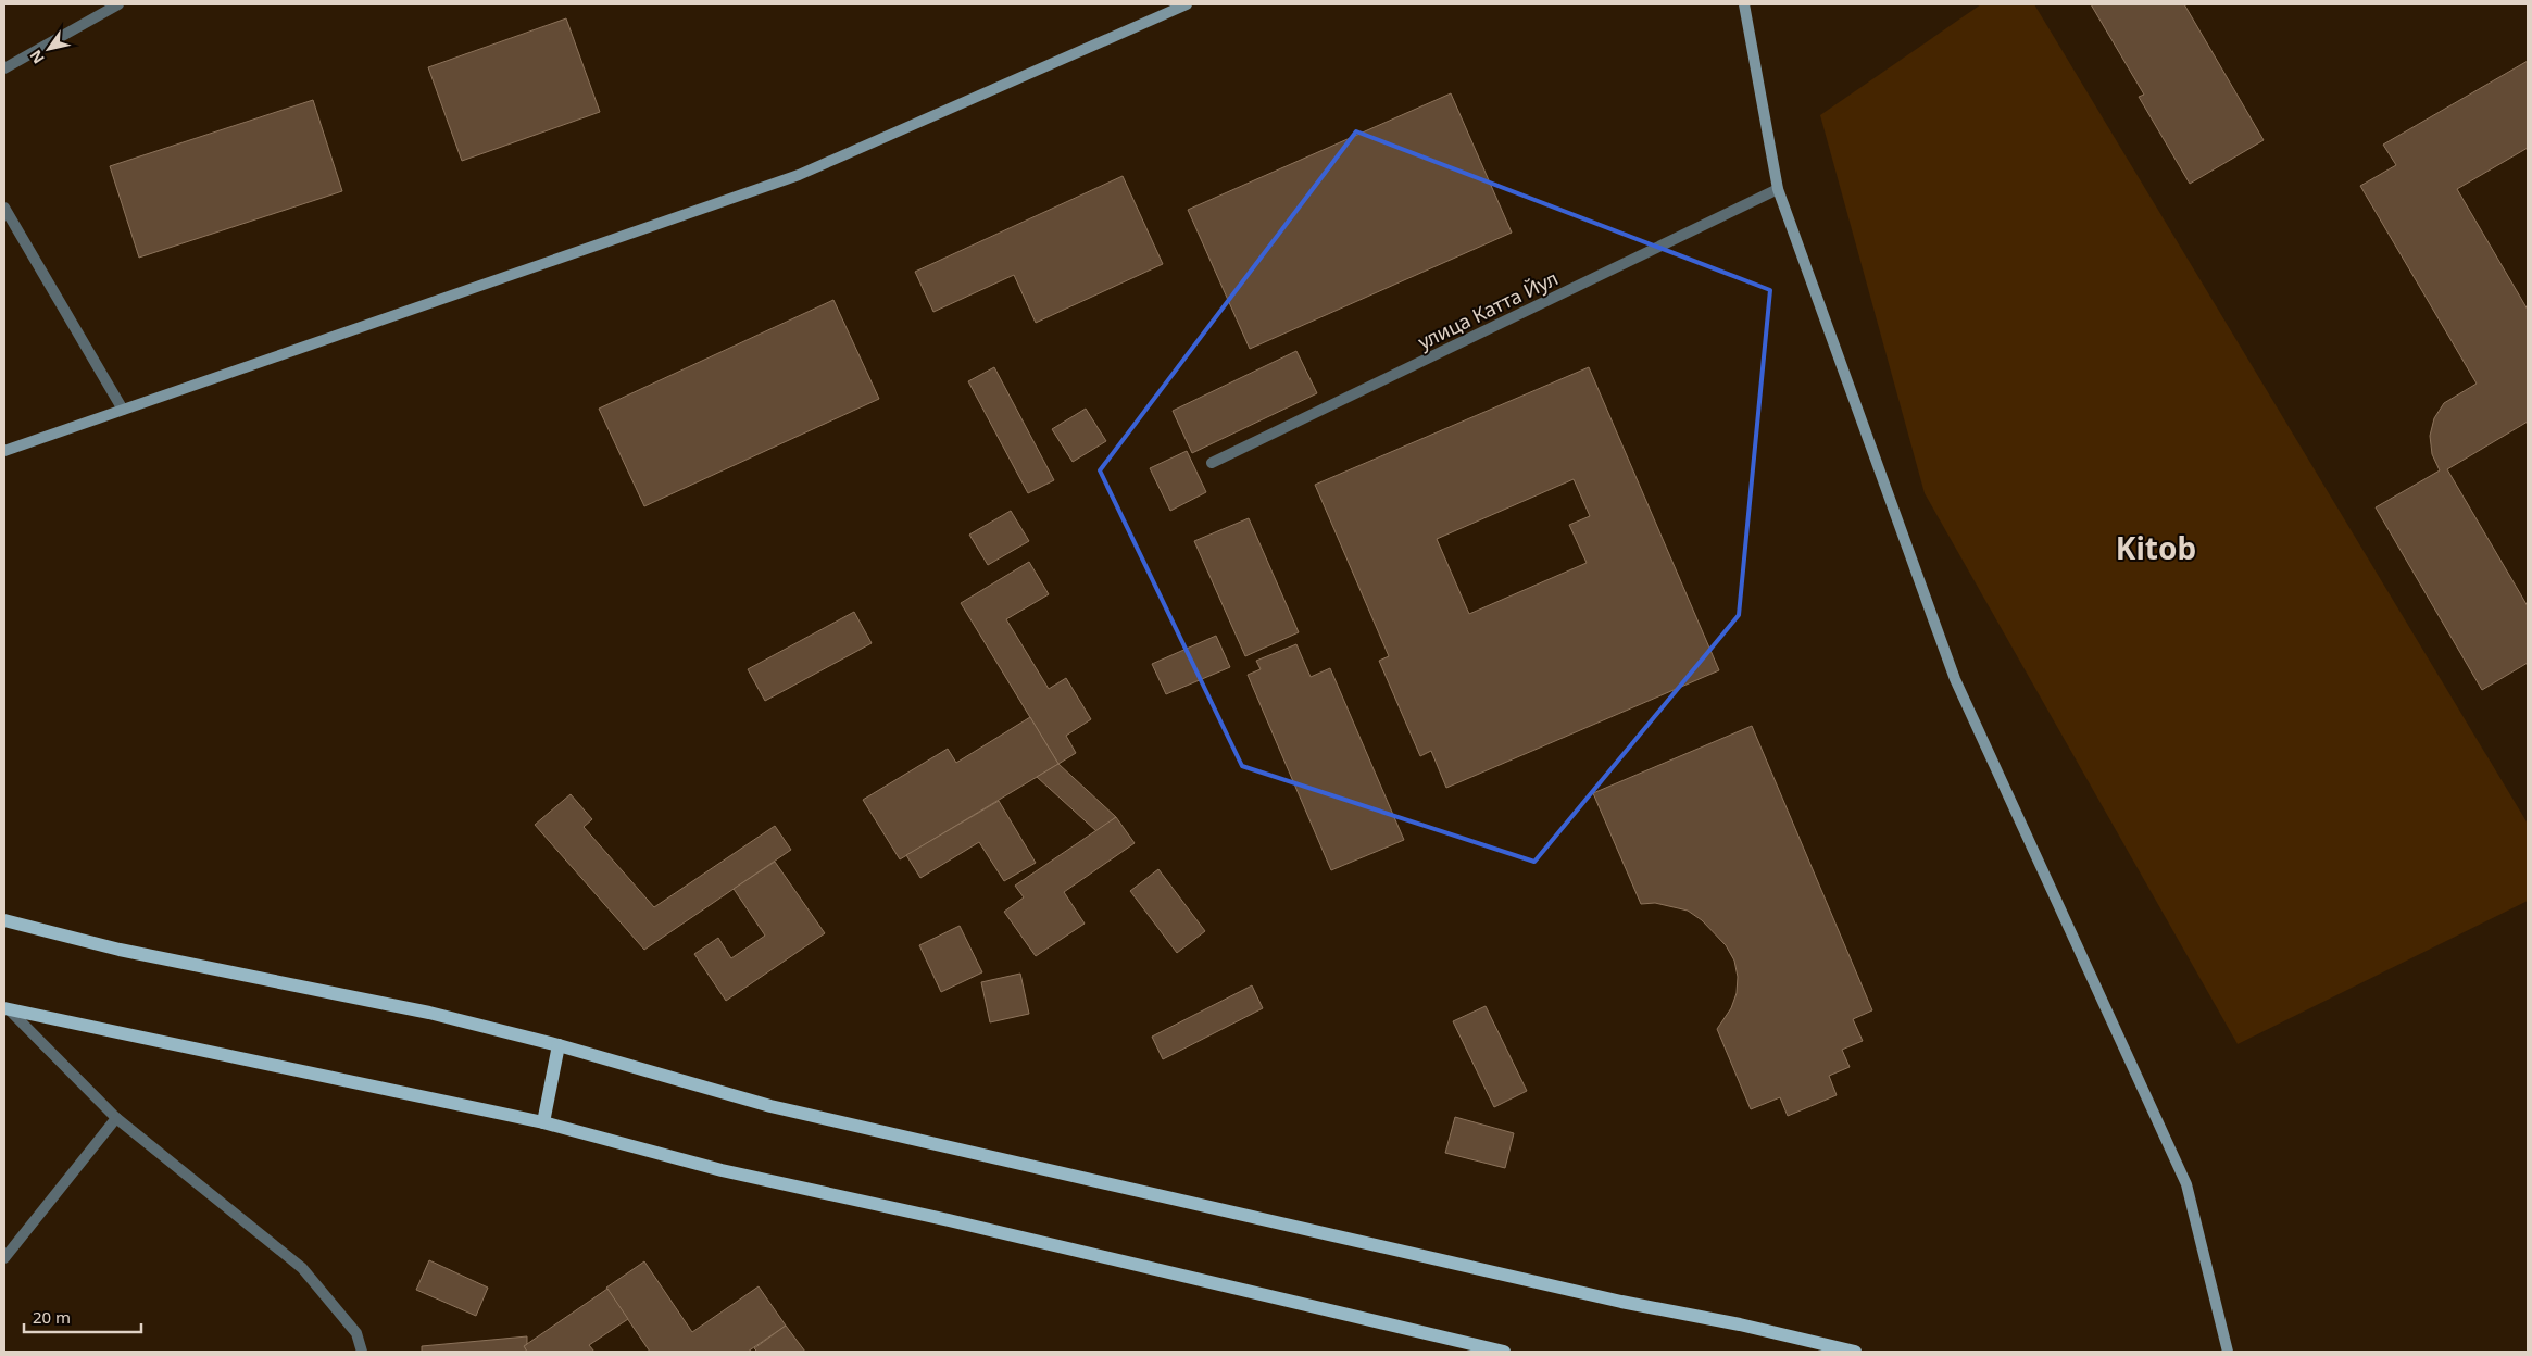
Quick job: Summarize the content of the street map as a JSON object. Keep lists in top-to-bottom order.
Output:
{
  "streets": {
    "street": ["улица Катта Йул"]
  },
  "districts": ["Kitob"],
  "scale_bar": "20 m",
  "north": "bottom left"
}
